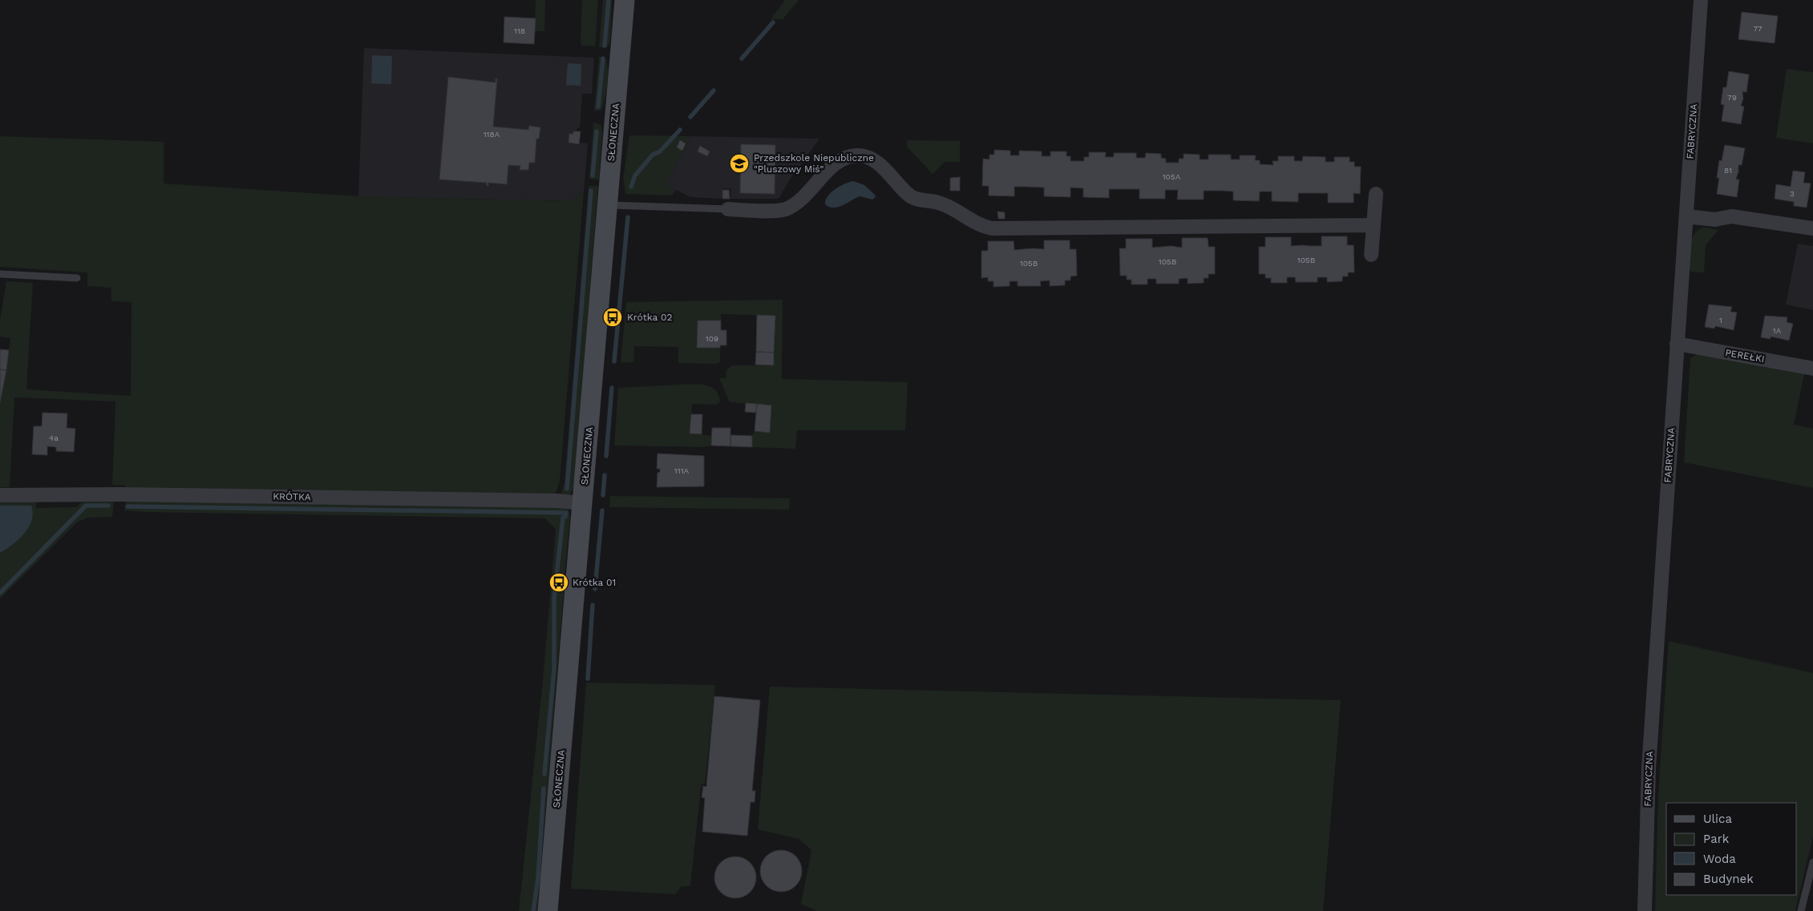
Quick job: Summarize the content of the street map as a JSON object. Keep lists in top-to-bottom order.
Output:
{
  "streets": {
    "main road": ["SŁONECZNA"],
    "street": ["FABRYCZNA", "PEREŁKI", "KRÓTKA"]
  },
  "crossings": [
    ["FABRYCZNA", "PEREŁKI"],
    ["SŁONECZNA", "KRÓTKA"]
  ],
  "places": {
    "school or university": ["Przedszkole Niepubliczne \"Pluszowy Miś\""],
    "bus stop": ["Krótka 02", "Krótka 01"]
  },
  "house_numbers": [
    "77",
    "118",
    "79",
    "118A",
    "81",
    "105A",
    "3",
    "105B",
    "105B",
    "105B",
    "1",
    "1A",
    "109",
    "4a",
    "111A"
  ],
  "legend": [
    "Ulica",
    "Park",
    "Woda",
    "Budynek"
  ]
}
